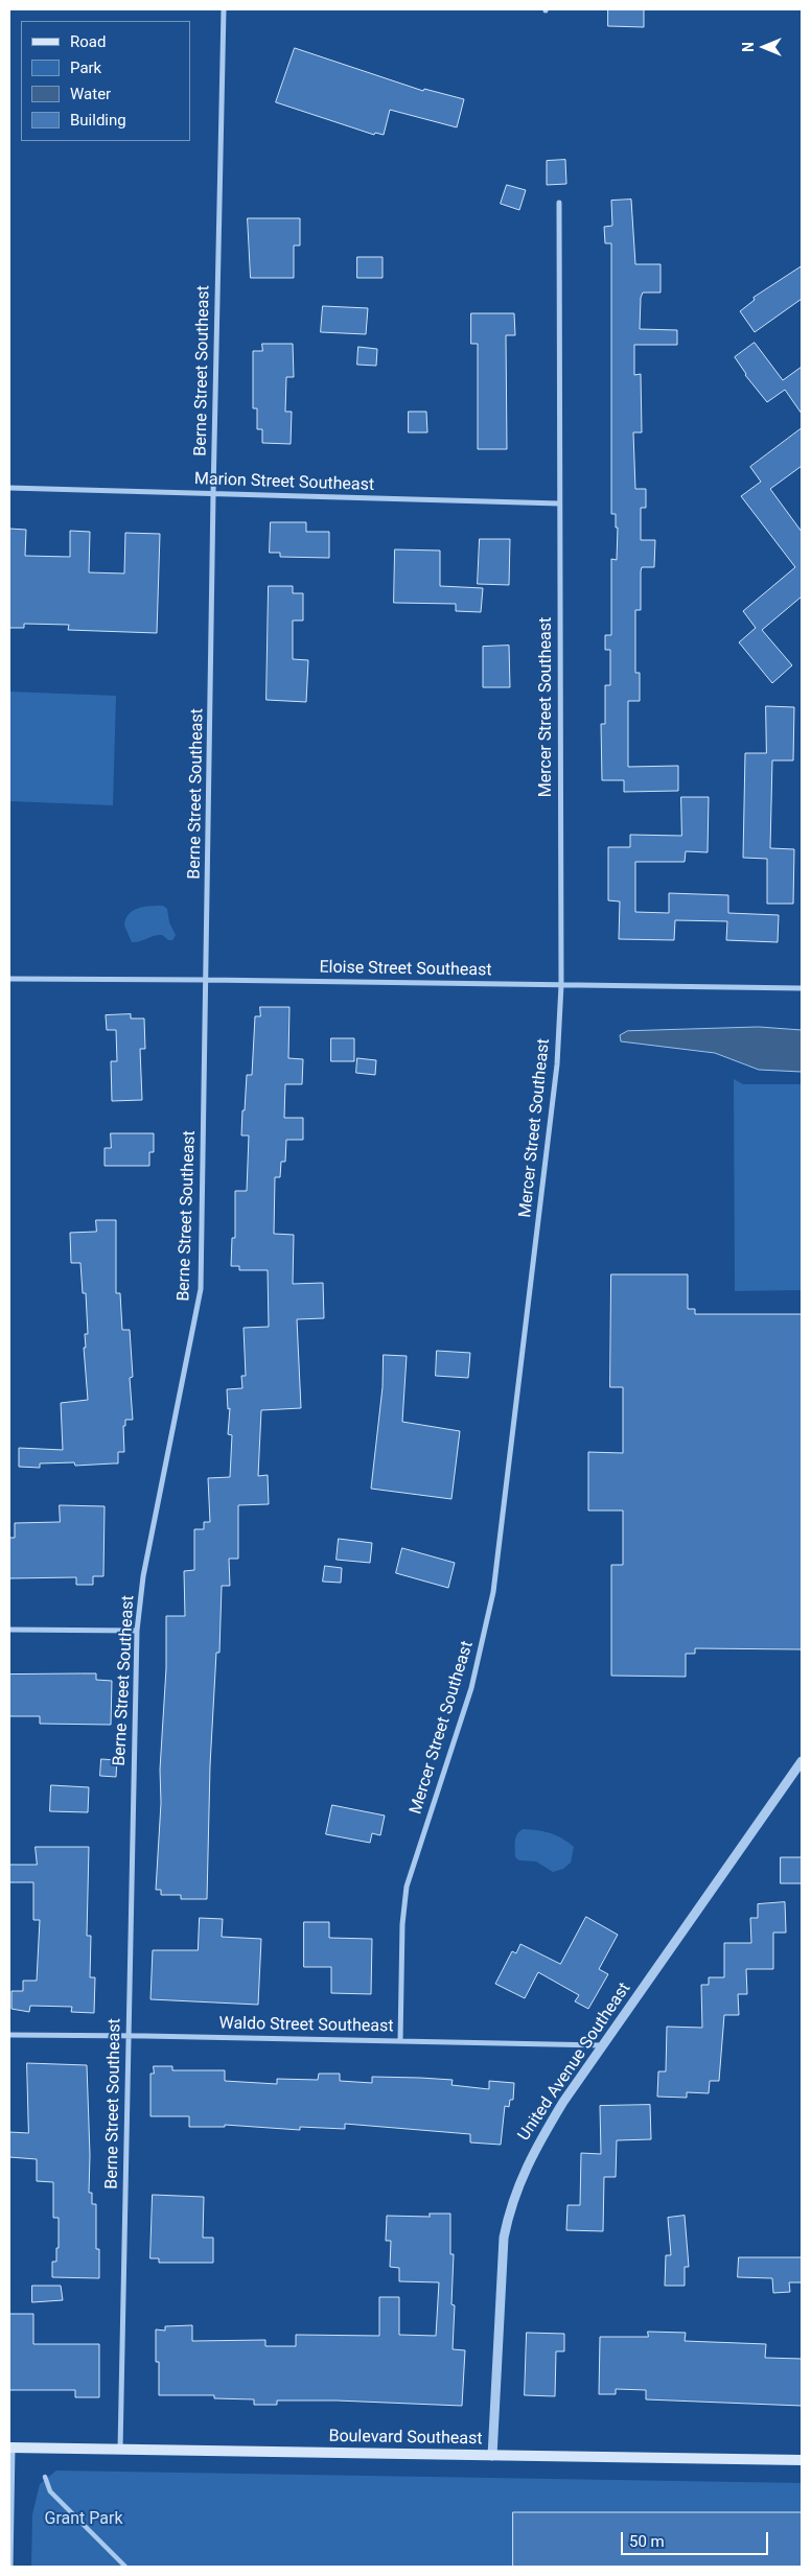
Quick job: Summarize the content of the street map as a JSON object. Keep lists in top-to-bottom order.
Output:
{
  "streets": {
    "main road": ["Boulevard Southeast"],
    "street": [
      "Berne Street Southeast",
      "Marion Street Southeast",
      "Mercer Street Southeast",
      "Eloise Street Southeast",
      "Waldo Street Southeast",
      "United Avenue Southeast"
    ]
  },
  "crossings": [
    ["Berne Street Southeast", "Marion Street Southeast"],
    ["Berne Street Southeast", "Eloise Street Southeast"],
    ["Berne Street Southeast", "Waldo Street Southeast"],
    ["Berne Street Southeast", "Boulevard Southeast"],
    ["Marion Street Southeast", "Mercer Street Southeast"],
    ["Mercer Street Southeast", "Eloise Street Southeast"],
    ["Mercer Street Southeast", "Waldo Street Southeast"],
    ["Waldo Street Southeast", "United Avenue Southeast"],
    ["United Avenue Southeast", "Boulevard Southeast"]
  ],
  "parks": ["Grant Park"],
  "legend": [
    "Road",
    "Park",
    "Water",
    "Building"
  ],
  "scale_bar": "50 m",
  "north": "left"
}
